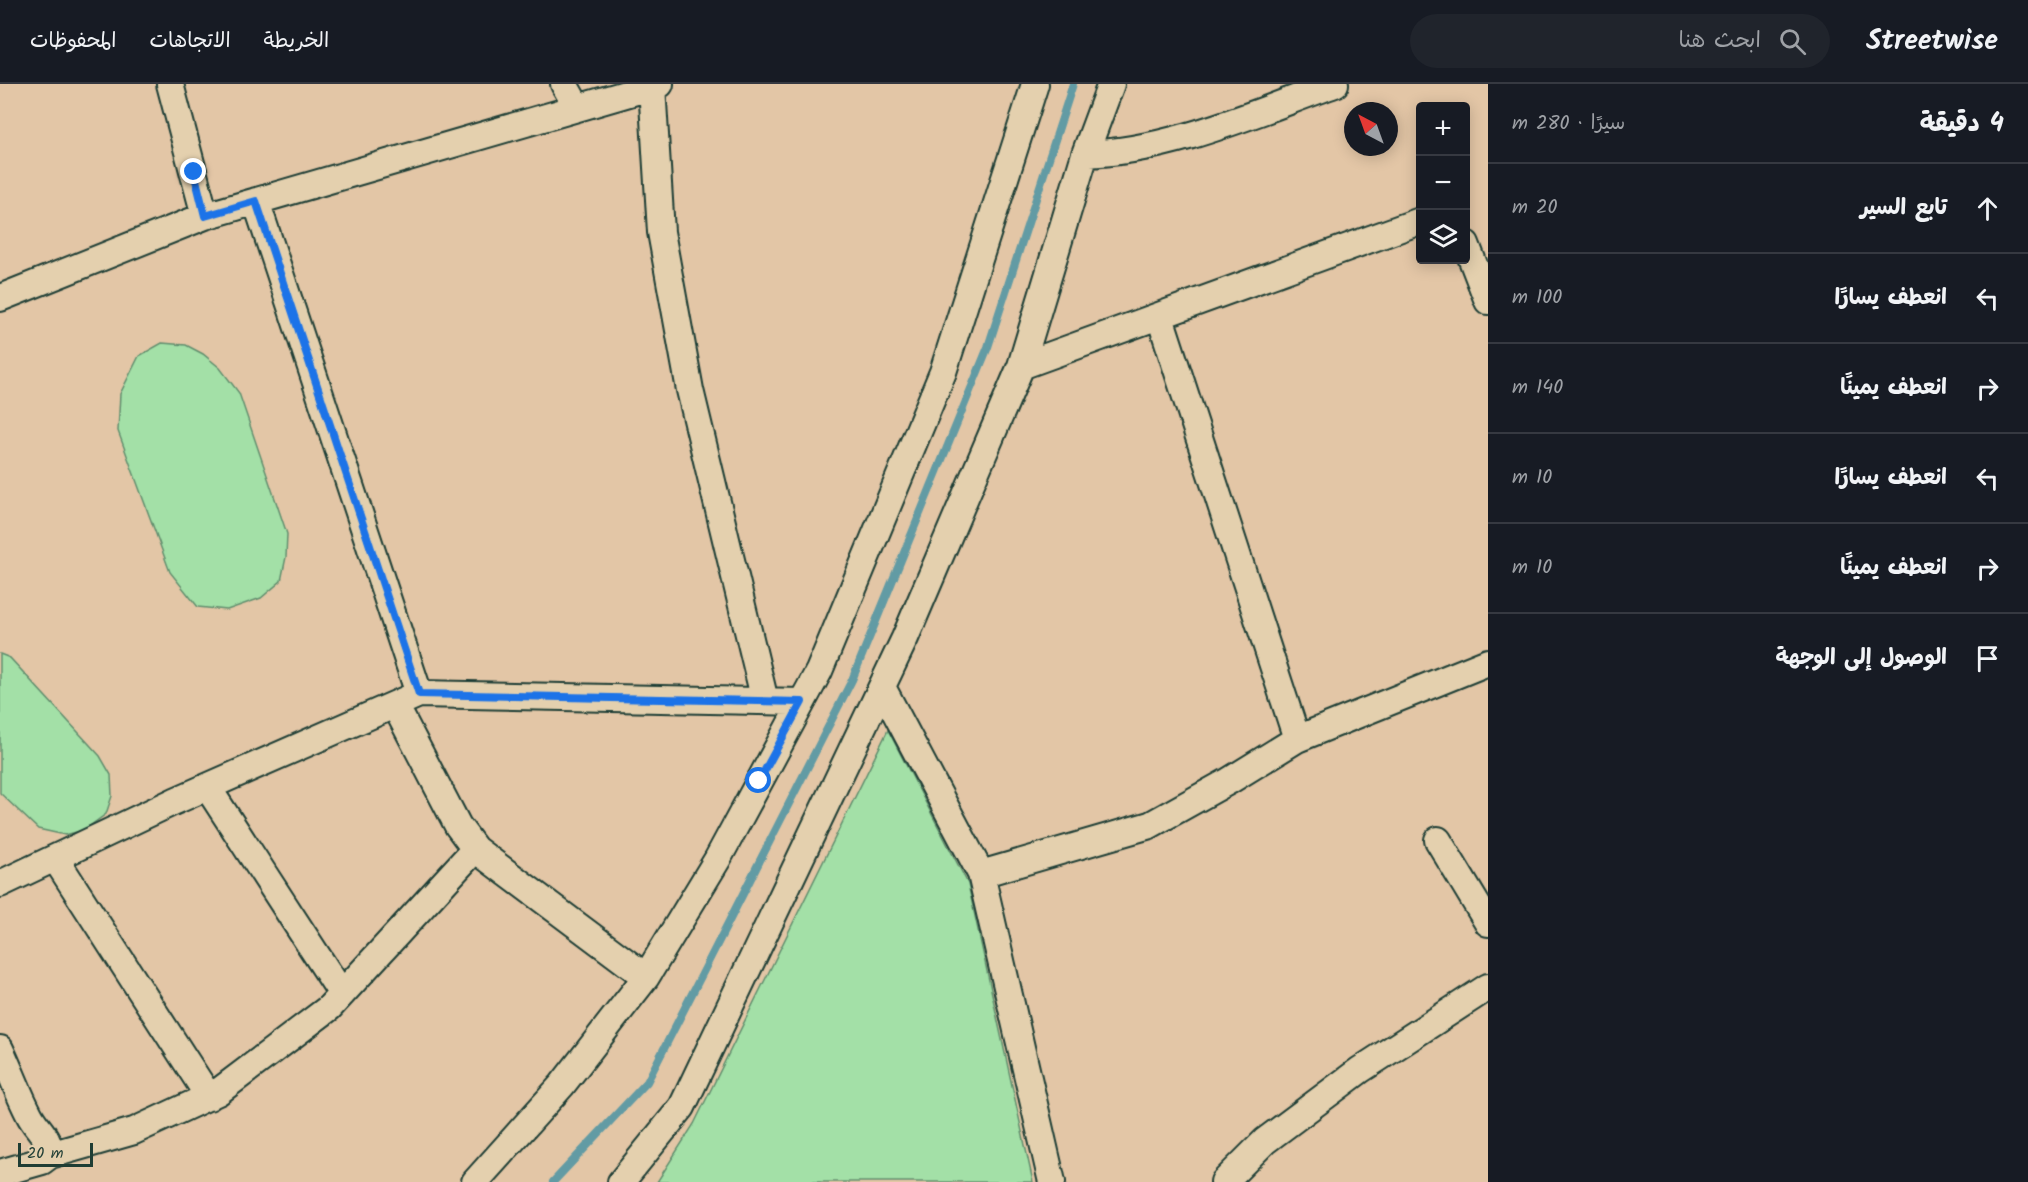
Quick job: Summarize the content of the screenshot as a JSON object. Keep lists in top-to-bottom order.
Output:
{
  "scale_bar": "20 m",
  "north": "top left",
  "page": {
    "header": "Streetwise",
    "search": "ابحث هنا",
    "nav": ["الخريطة", "الاتجاهات", "المحفوظات"],
    "heading": ["4 دقيقة", "سيرًا · 280 m"],
    "map_buttons": ["+", "−"],
    "list": [
      ["تابع السير", "20 m"],
      ["انعطف يسارًا", "100 m"],
      ["انعطف يمينًا", "140 m"],
      ["انعطف يسارًا", "10 m"],
      ["انعطف يمينًا", "10 m"],
      "الوصول إلى الوجهة"
    ],
    "scale": "20 m"
  }
}
